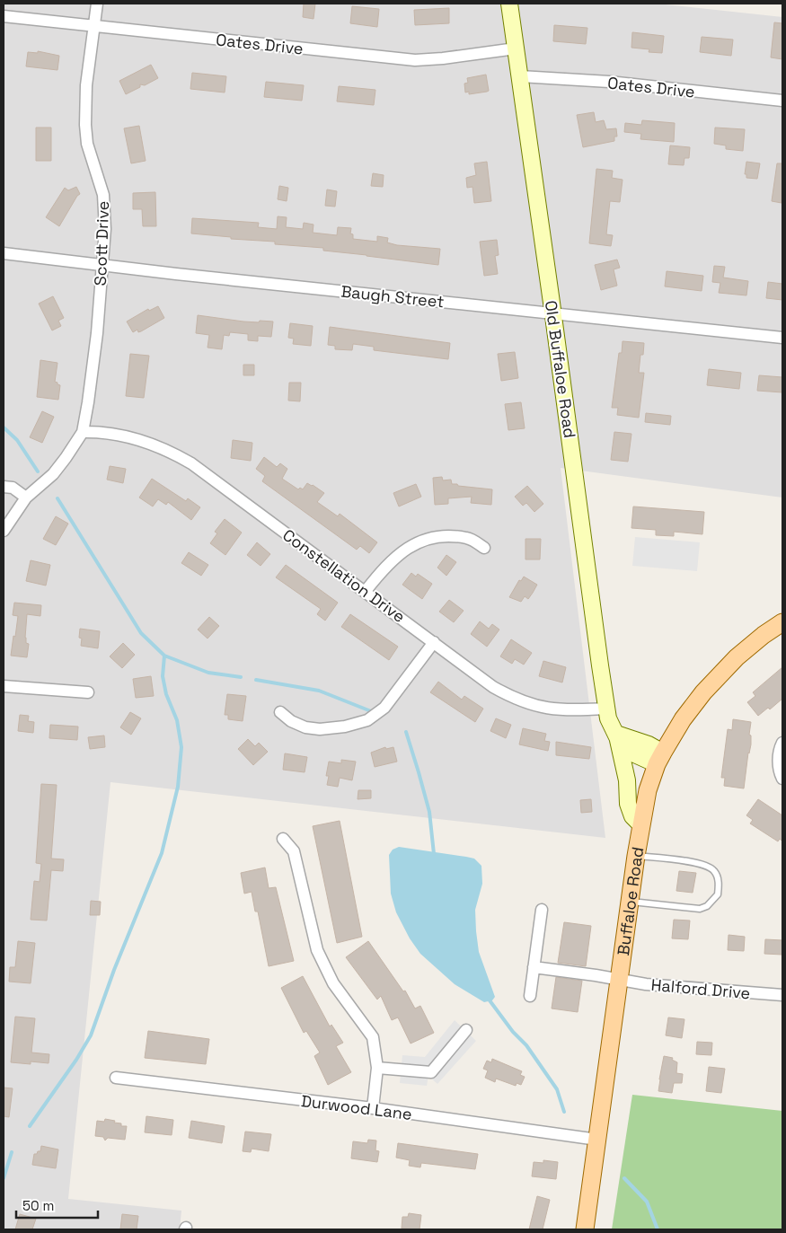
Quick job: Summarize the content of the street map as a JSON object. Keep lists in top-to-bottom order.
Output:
{
  "streets": {
    "main road": ["Buffaloe Road"],
    "street": [
      "Oates Drive",
      "Scott Drive",
      "Baugh Street",
      "Old Buffaloe Road",
      "Constellation Drive",
      "Halford Drive",
      "Durwood Lane"
    ]
  },
  "crossings": [
    ["Oates Drive", "Scott Drive"],
    ["Oates Drive", "Old Buffaloe Road"],
    ["Scott Drive", "Baugh Street"],
    ["Scott Drive", "Constellation Drive"],
    ["Baugh Street", "Old Buffaloe Road"],
    ["Old Buffaloe Road", "Constellation Drive"],
    ["Old Buffaloe Road", "Buffaloe Road"],
    ["Buffaloe Road", "Halford Drive"],
    ["Buffaloe Road", "Durwood Lane"]
  ],
  "scale_bar": "50 m"
}
